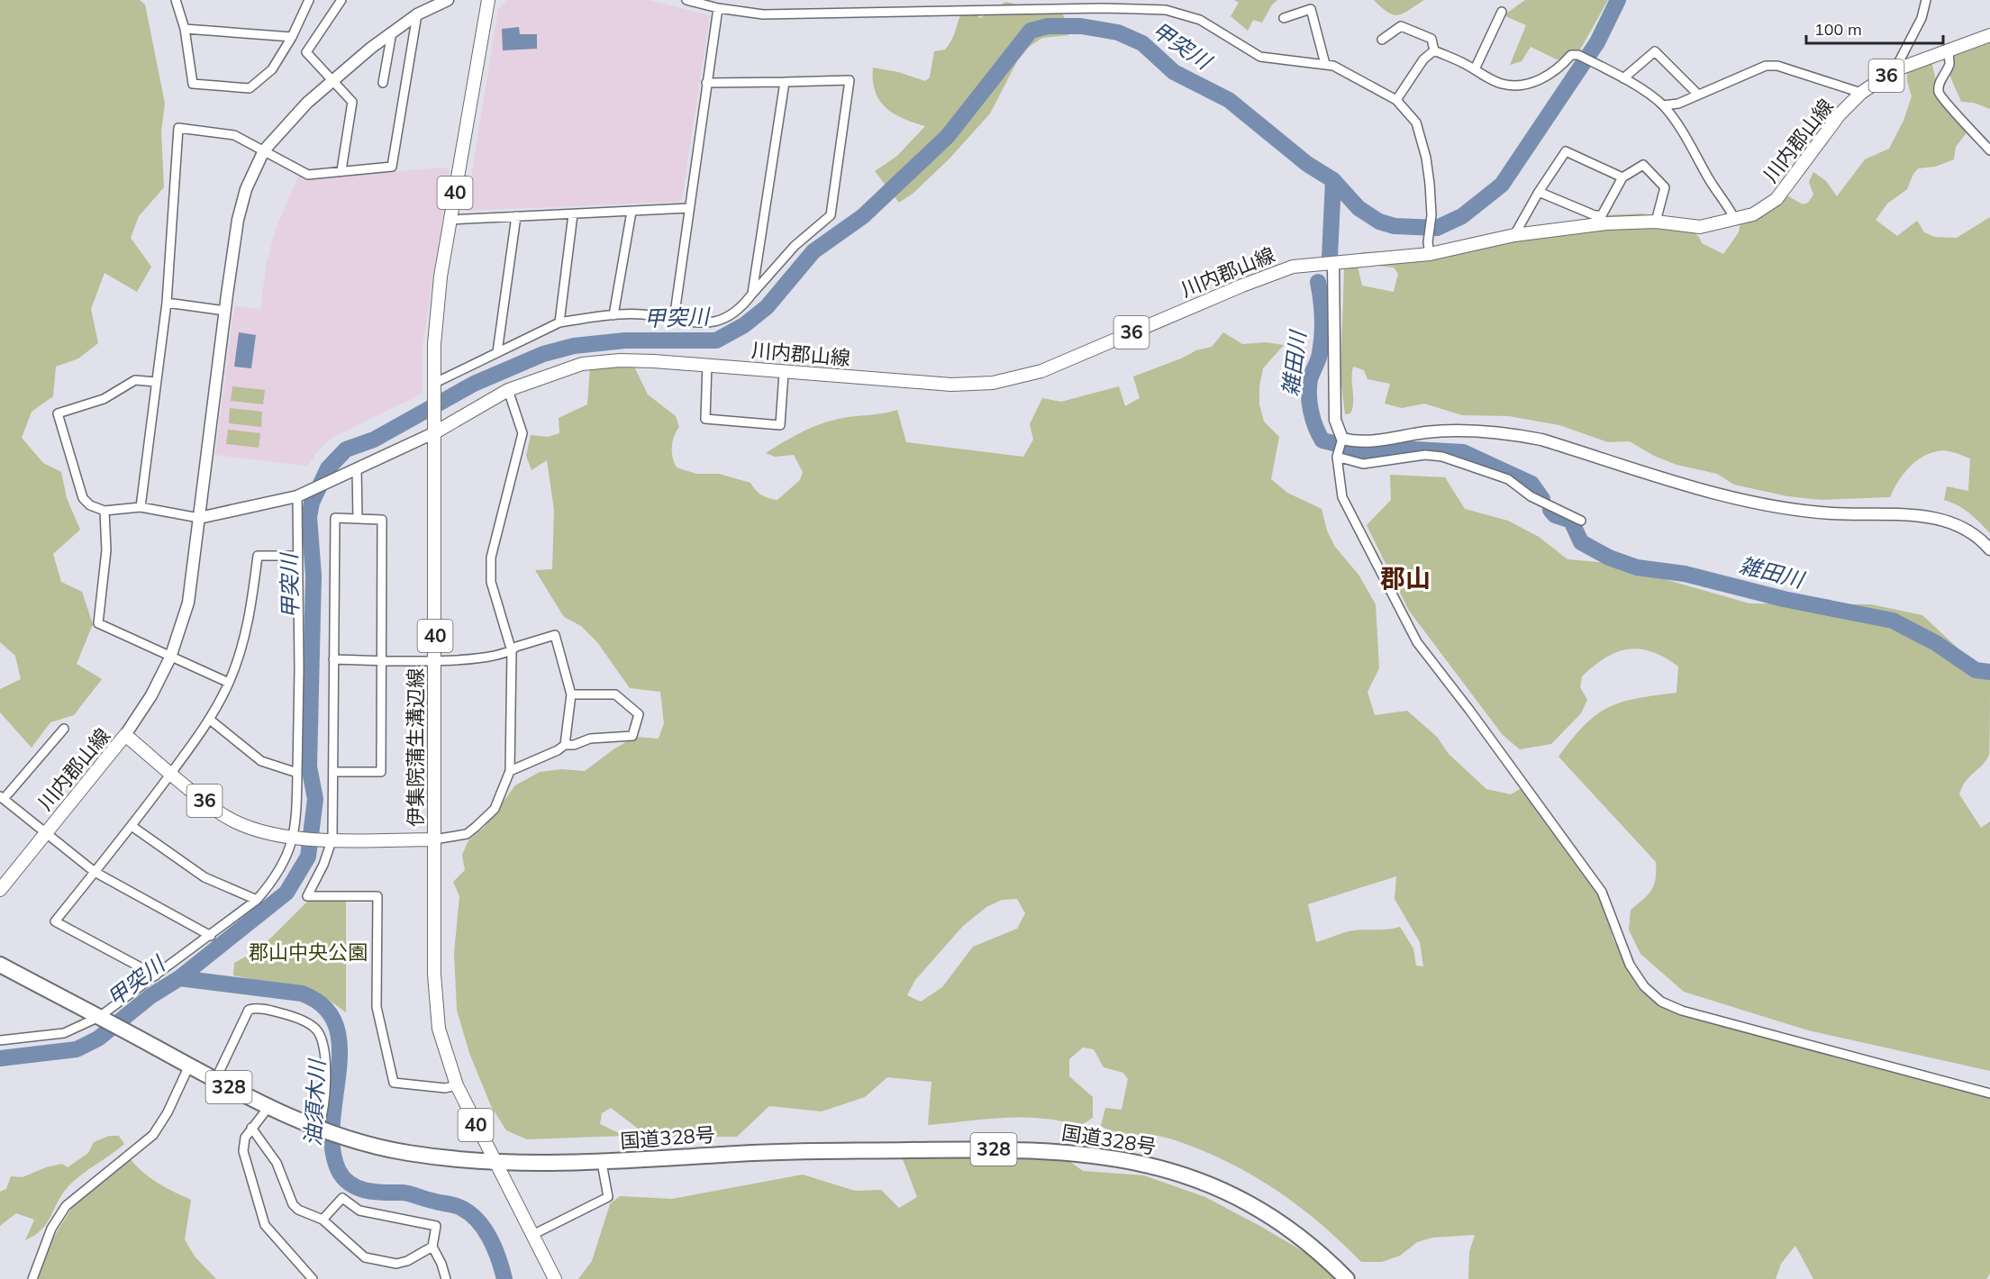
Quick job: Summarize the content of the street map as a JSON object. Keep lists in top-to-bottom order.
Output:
{
  "streets": {
    "highway": ["328", "国道328号"],
    "main road": [
      "36",
      "川内郡山線",
      "40",
      "伊集院蒲生溝辺線"
    ]
  },
  "crossings": [
    ["川内郡山線", "伊集院蒲生溝辺線"],
    ["伊集院蒲生溝辺線", "国道328号"]
  ],
  "districts": ["郡山"],
  "water": ["甲突川", "雑田川", "油須木川"],
  "parks": ["郡山中央公園"],
  "scale_bar": "100 m"
}
